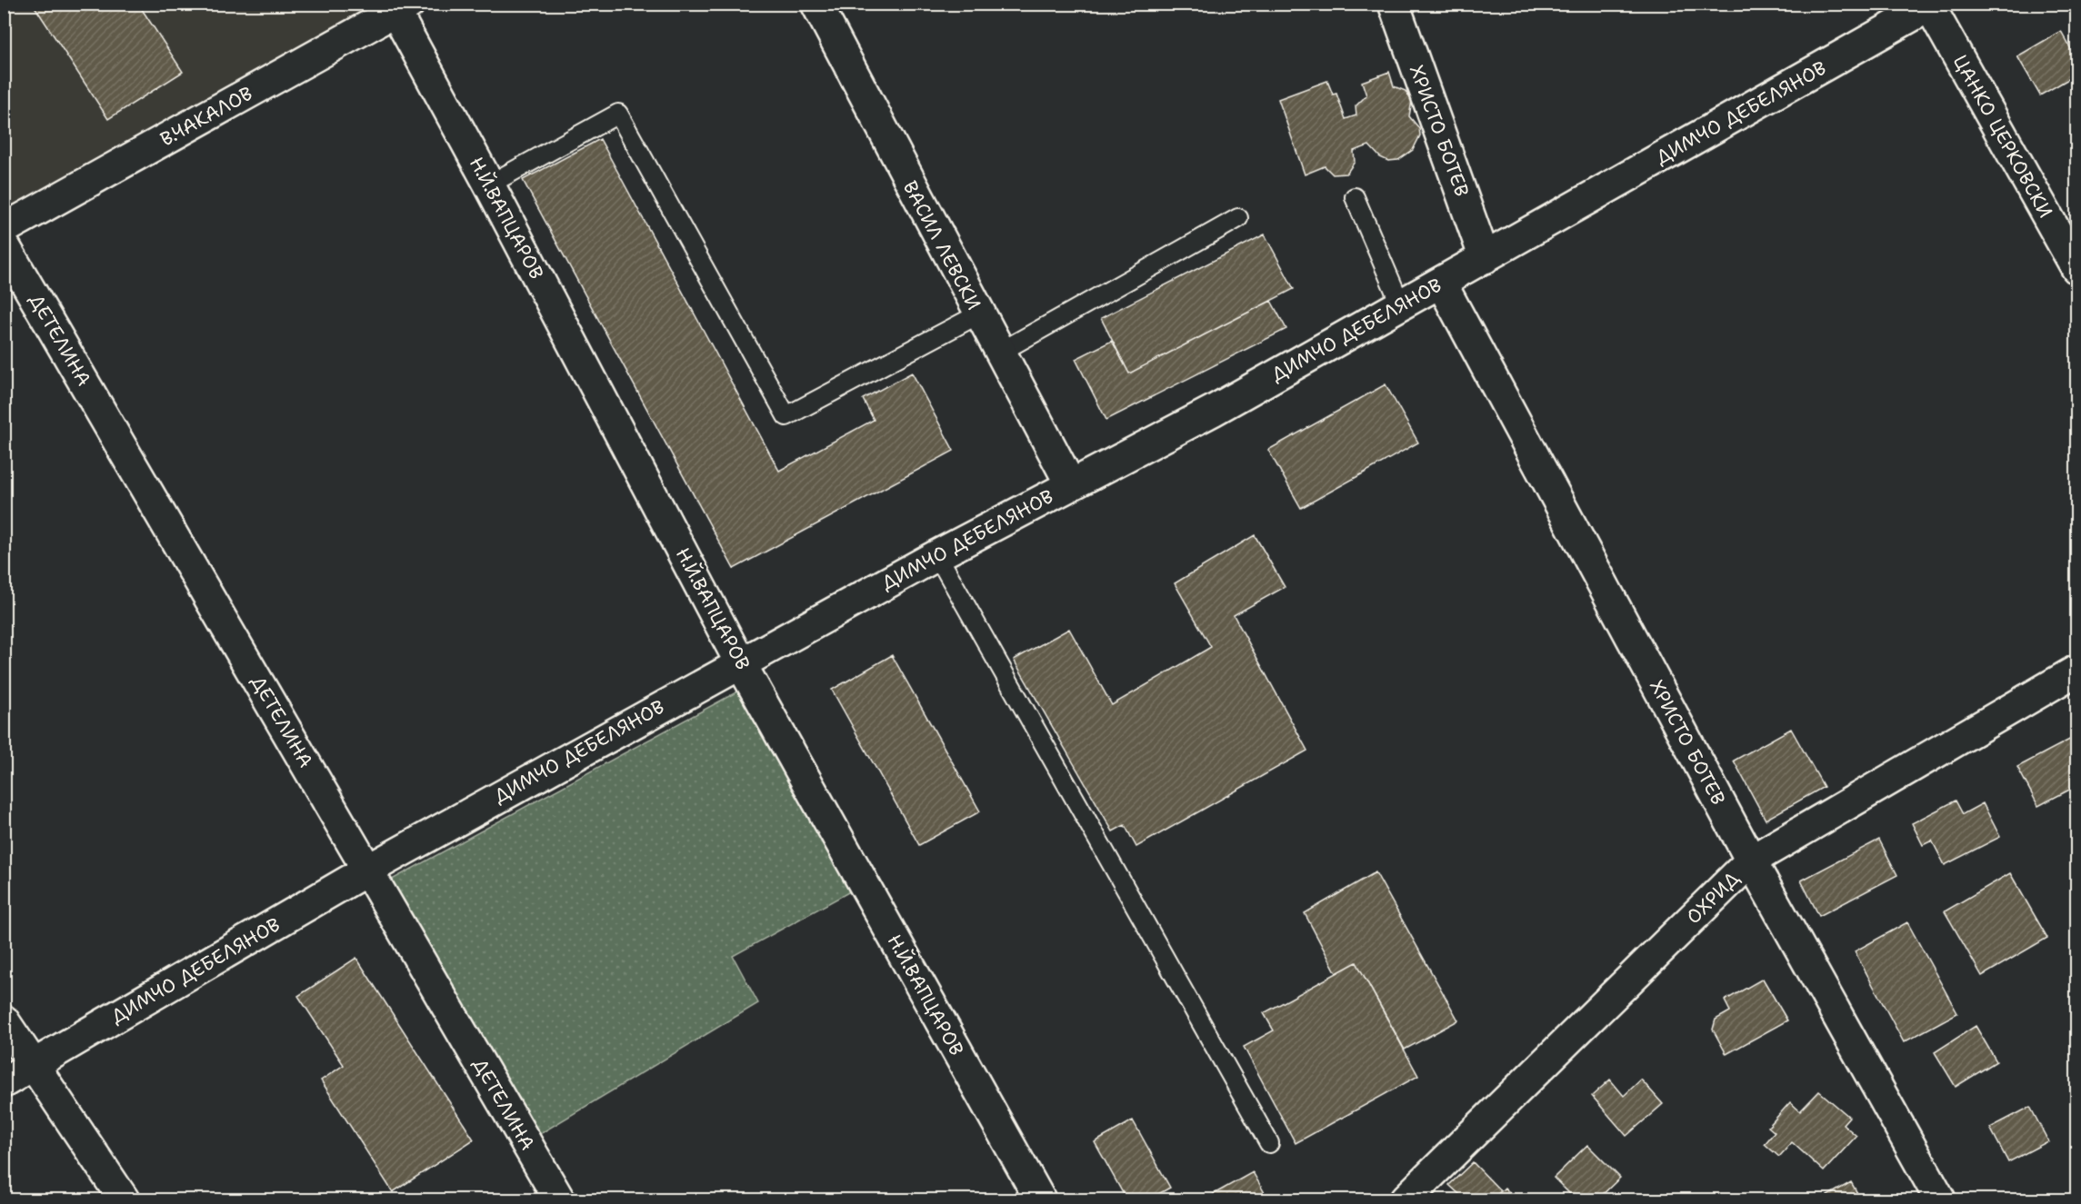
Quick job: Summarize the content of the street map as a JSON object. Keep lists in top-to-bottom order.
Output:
{
  "streets": {
    "street": [
      "ДИМЧО ДЕБЕЛЯНОВ",
      "В.ЧАКАЛОВ",
      "ХРИСТО БОТЕВ",
      "ЦАНКО ЦЕРКОВСКИ",
      "Н.Й.ВАПЦАРОВ",
      "ВАСИЛ ЛЕВСКИ",
      "ДЕТЕЛИНА",
      "ОХРИД"
    ]
  },
  "crossings": [
    ["ДИМЧО ДЕБЕЛЯНОВ", "ХРИСТО БОТЕВ"],
    ["ДИМЧО ДЕБЕЛЯНОВ", "ЦАНКО ЦЕРКОВСКИ"],
    ["ДИМЧО ДЕБЕЛЯНОВ", "Н.Й.ВАПЦАРОВ"],
    ["ДИМЧО ДЕБЕЛЯНОВ", "ВАСИЛ ЛЕВСКИ"],
    ["ДИМЧО ДЕБЕЛЯНОВ", "ДЕТЕЛИНА"],
    ["В.ЧАКАЛОВ", "Н.Й.ВАПЦАРОВ"],
    ["ХРИСТО БОТЕВ", "ОХРИД"]
  ]
}
